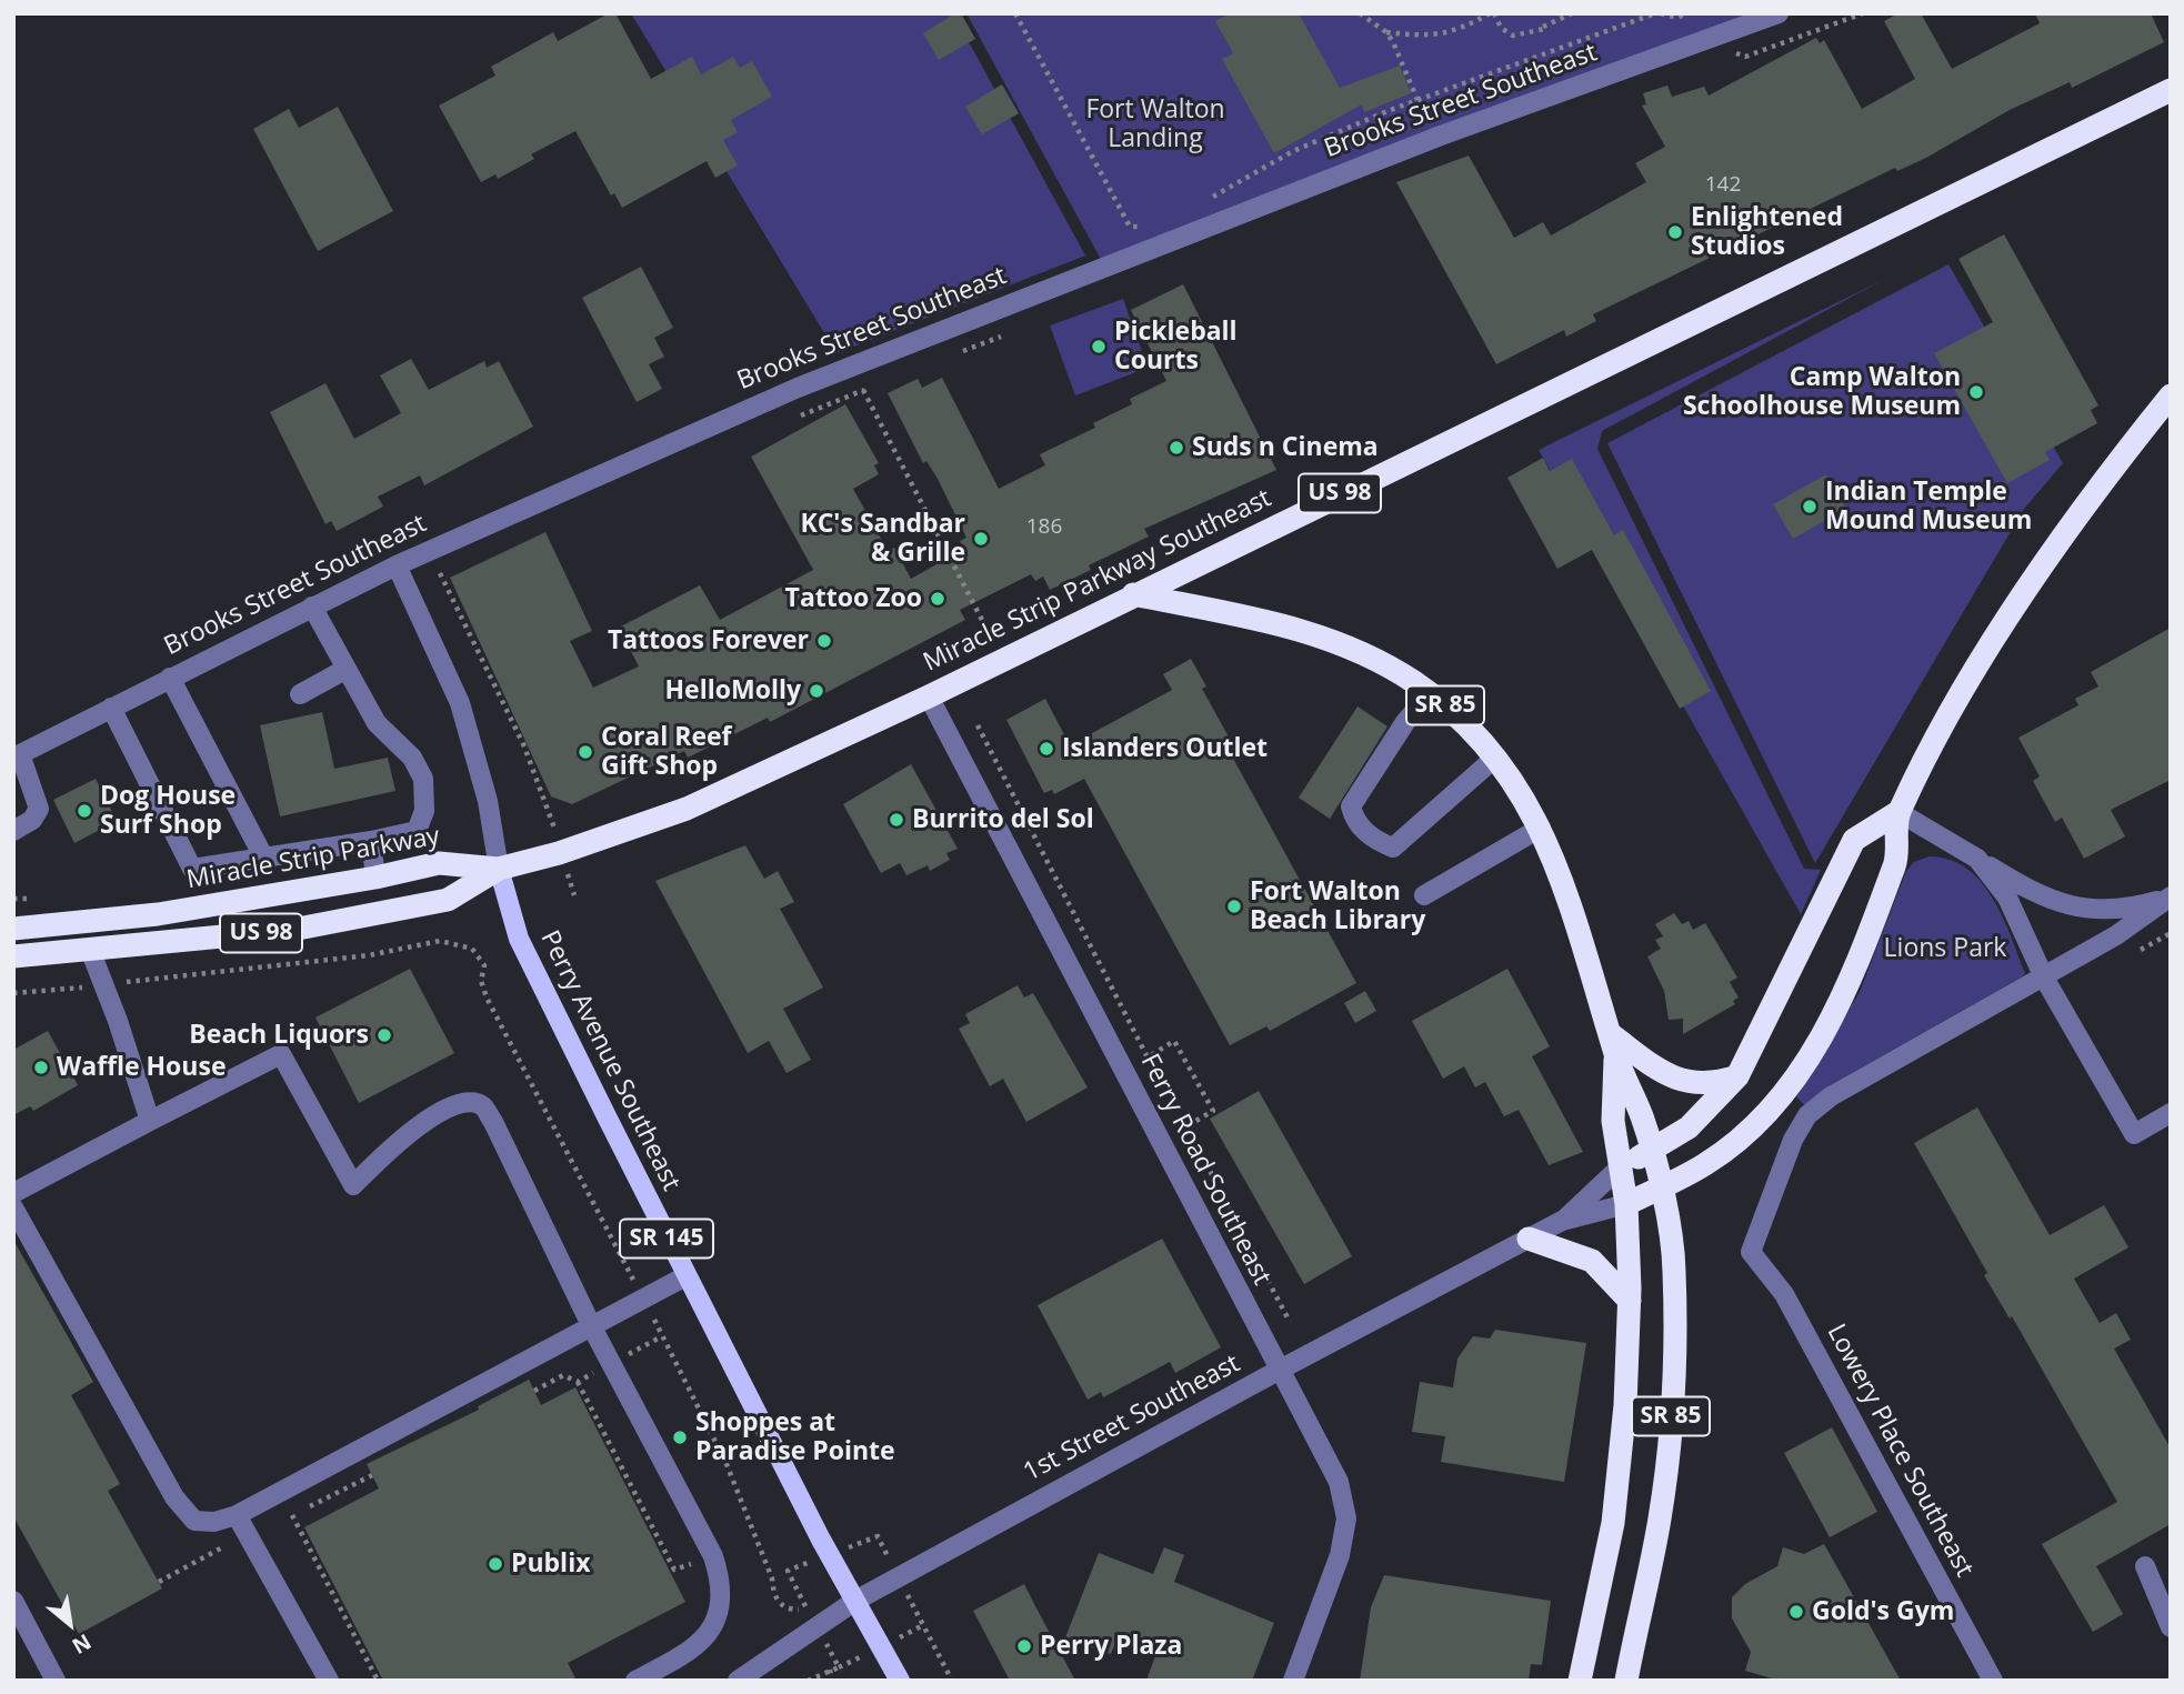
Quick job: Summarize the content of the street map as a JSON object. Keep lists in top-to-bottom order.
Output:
{
  "streets": {
    "highway": [
      "US 98",
      "Miracle Strip Parkway Southeast",
      "SR 85",
      "Miracle Strip Parkway"
    ],
    "main road": ["Perry Avenue Southeast", "SR 145"],
    "street": [
      "Brooks Street Southeast",
      "Ferry Road Southeast",
      "1st Street Southeast",
      "Lowery Place Southeast"
    ]
  },
  "crossings": [
    ["Brooks Street Southeast", "Perry Avenue Southeast"],
    ["US 98", "Miracle Strip Parkway Southeast"],
    ["US 98", "Miracle Strip Parkway"],
    ["US 98", "Perry Avenue Southeast"],
    ["Miracle Strip Parkway Southeast", "SR 85"],
    ["Miracle Strip Parkway Southeast", "Miracle Strip Parkway"],
    ["Miracle Strip Parkway Southeast", "Perry Avenue Southeast"],
    ["Miracle Strip Parkway Southeast", "Ferry Road Southeast"],
    ["Miracle Strip Parkway", "Perry Avenue Southeast"],
    ["Perry Avenue Southeast", "1st Street Southeast"],
    ["Ferry Road Southeast", "1st Street Southeast"]
  ],
  "parks": ["Fort Walton Landing", "Lions Park"],
  "places": [
    "Enlightened Studios",
    "Pickleball Courts",
    "Camp Walton Schoolhouse Museum",
    "Suds n Cinema",
    "Indian Temple Mound Museum",
    "KC's Sandbar & Grille",
    "Tattoo Zoo",
    "Tattoos Forever",
    "HelloMolly",
    "Islanders Outlet",
    "Coral Reef Gift Shop",
    "Dog House Surf Shop",
    "Burrito del Sol",
    "Fort Walton Beach Library",
    "Beach Liquors",
    "Waffle House",
    "Shoppes at Paradise Pointe",
    "Publix",
    "Gold's Gym",
    "Perry Plaza"
  ],
  "house_numbers": ["142", "186"],
  "north": "bottom right"
}
